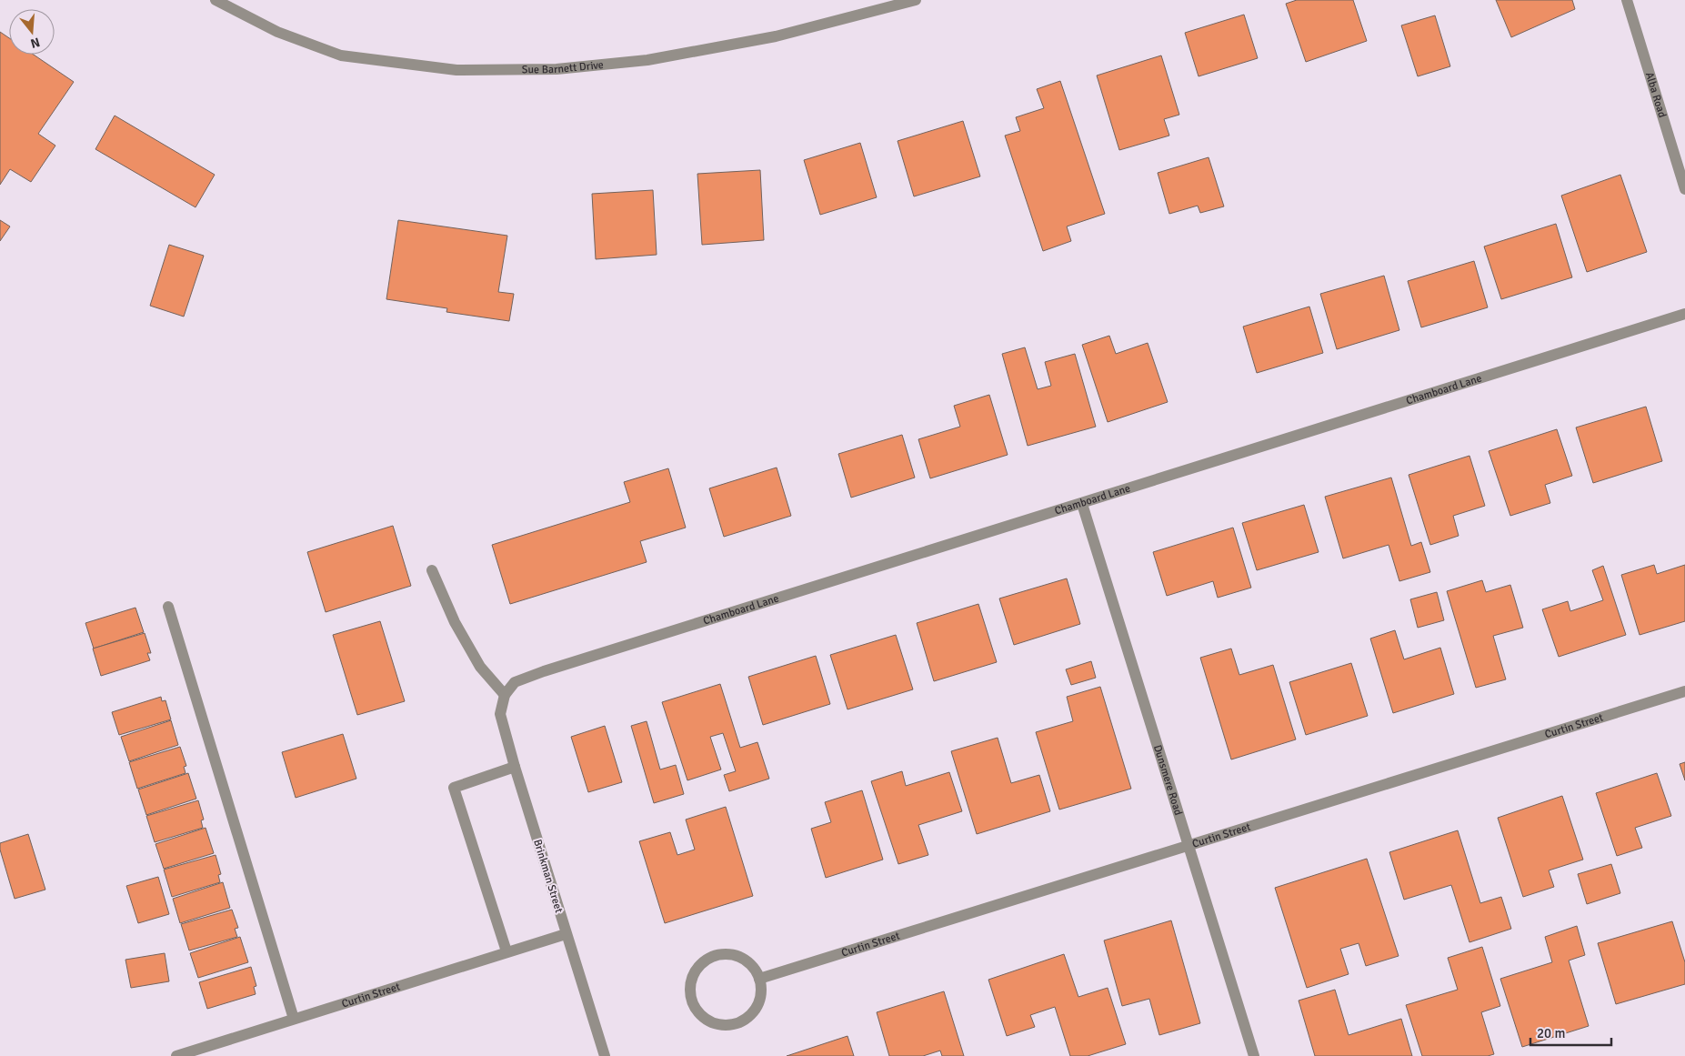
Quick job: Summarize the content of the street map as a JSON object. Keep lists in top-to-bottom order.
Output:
{
  "streets": {
    "street": [
      "Sue Barnett Drive",
      "Alba Road",
      "Chamboard Lane",
      "Curtin Street",
      "Dunsmere Road",
      "Brinkman Street"
    ]
  },
  "crossings": [
    ["Chamboard Lane", "Dunsmere Road"],
    ["Chamboard Lane", "Brinkman Street"],
    ["Curtin Street", "Dunsmere Road"],
    ["Curtin Street", "Brinkman Street"]
  ],
  "scale_bar": "20 m",
  "north": "bottom"
}
